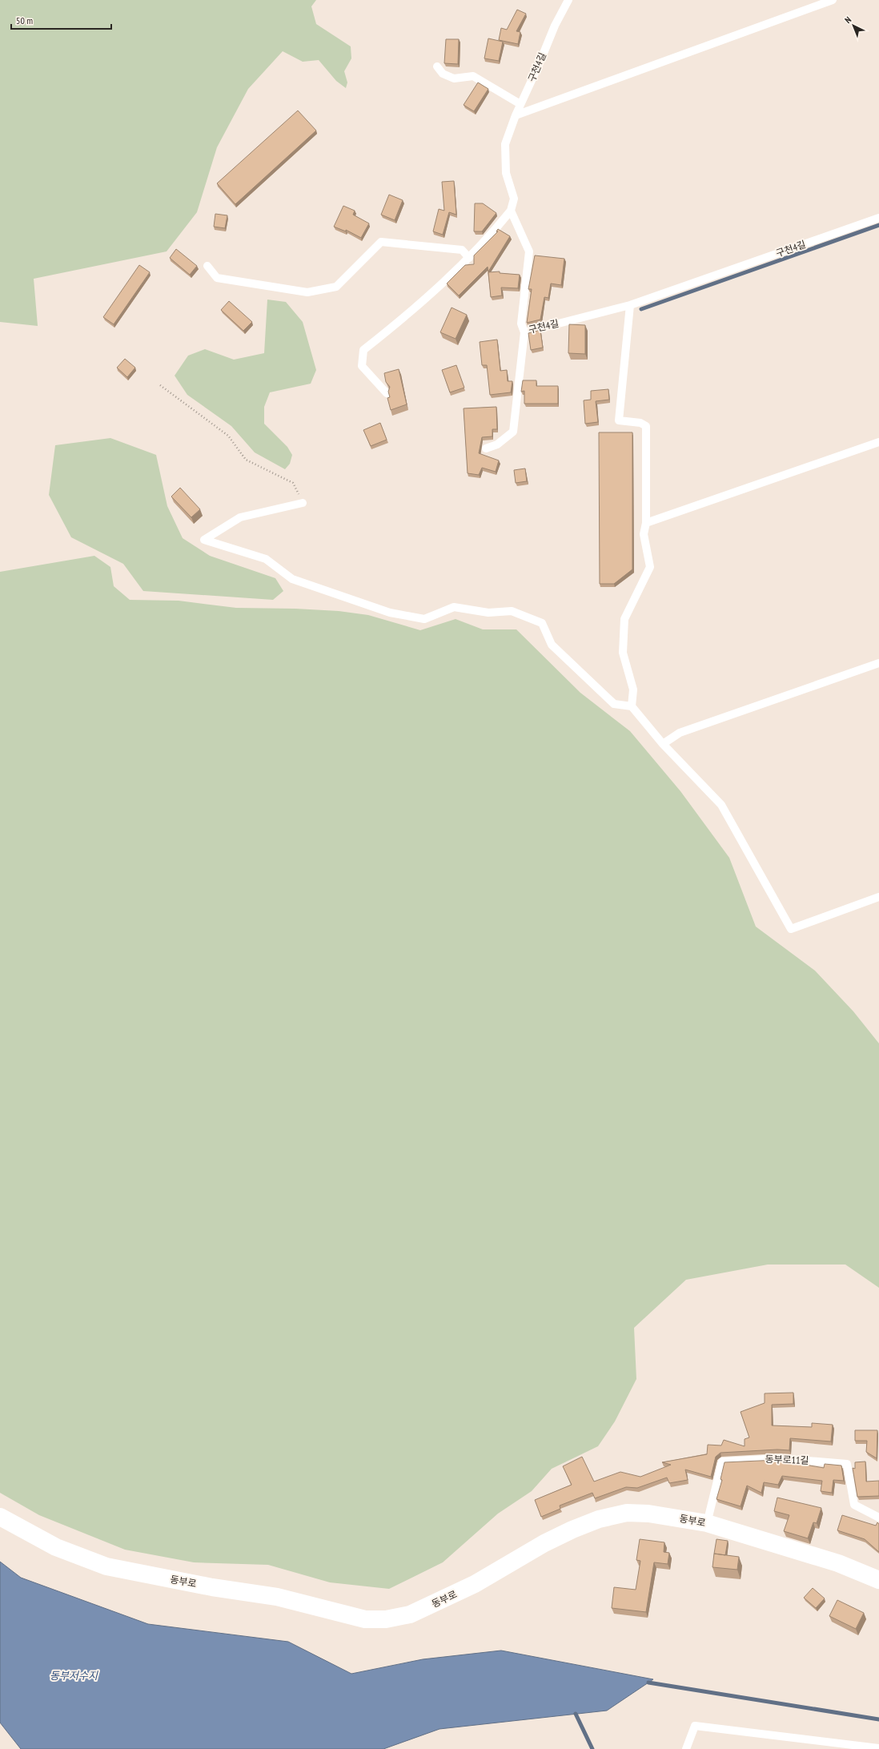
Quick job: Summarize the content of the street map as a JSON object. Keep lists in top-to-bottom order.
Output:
{
  "streets": {
    "street": ["동부로"],
    "lane": ["구천4길", "동부로11길"]
  },
  "crossings": [
    ["동부로11길", "동부로"]
  ],
  "water": ["동부저수지"],
  "scale_bar": "50 m",
  "north": "top left"
}
